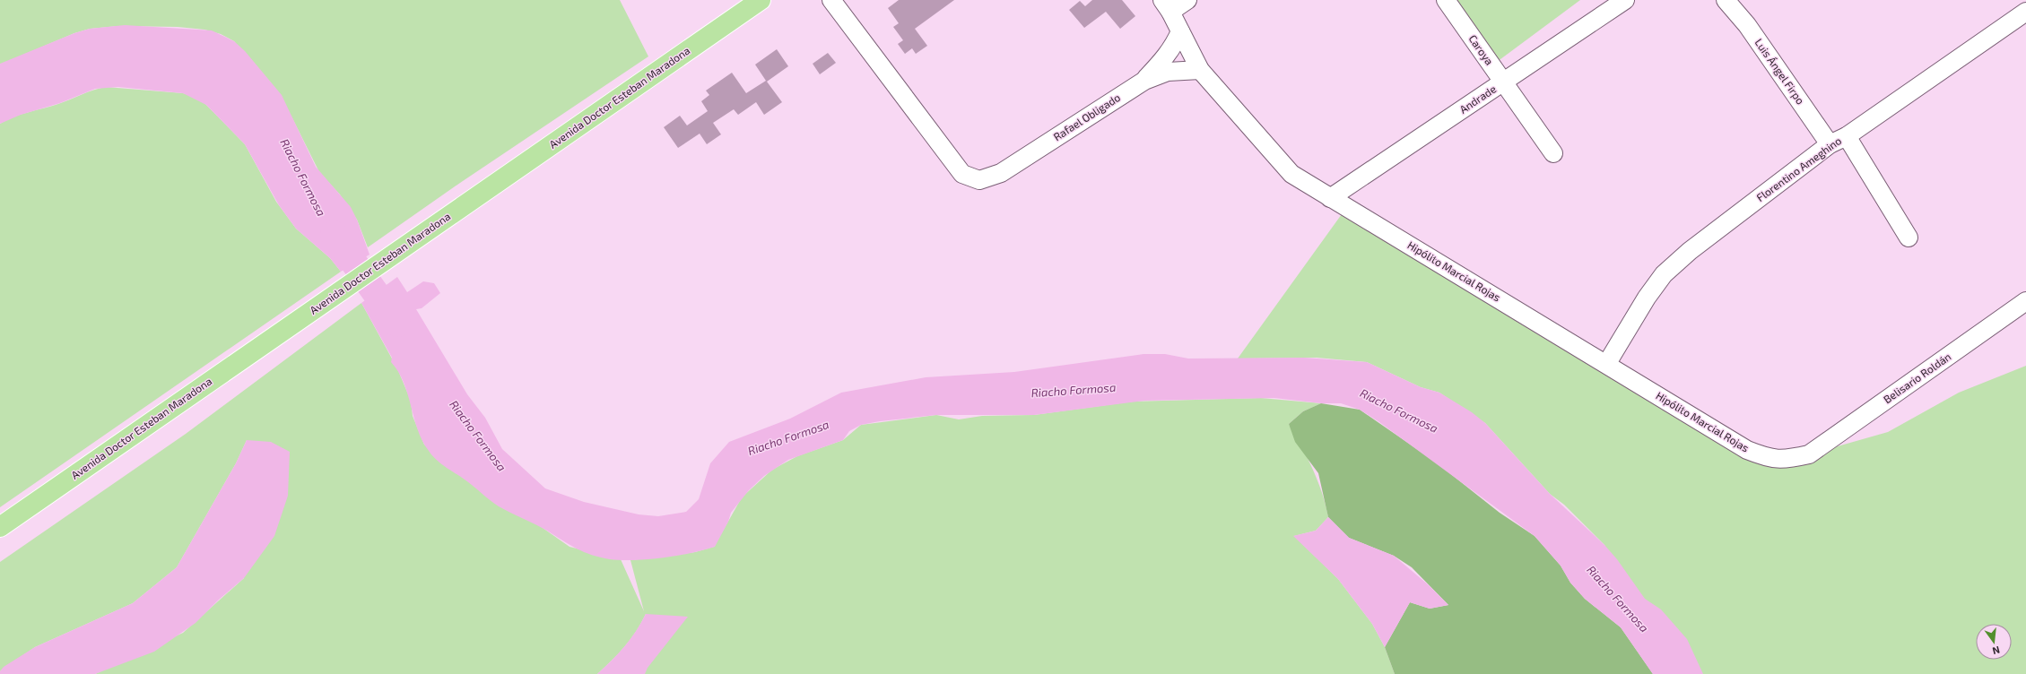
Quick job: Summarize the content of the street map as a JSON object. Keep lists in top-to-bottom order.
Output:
{
  "streets": {
    "main road": ["Avenida Doctor Esteban Maradona"],
    "street": [
      "Caroya",
      "Luis Ángel Firpo",
      "Andrade",
      "Rafael Obligado",
      "Florentino Ameghino",
      "Hipólito Marcial Rojas",
      "Belisario Roldán"
    ]
  },
  "crossings": [
    ["Caroya", "Andrade"],
    ["Luis Ángel Firpo", "Florentino Ameghino"],
    ["Andrade", "Hipólito Marcial Rojas"],
    ["Rafael Obligado", "Hipólito Marcial Rojas"],
    ["Florentino Ameghino", "Hipólito Marcial Rojas"],
    ["Hipólito Marcial Rojas", "Belisario Roldán"]
  ],
  "water": ["Riacho Formosa"],
  "north": "bottom"
}
